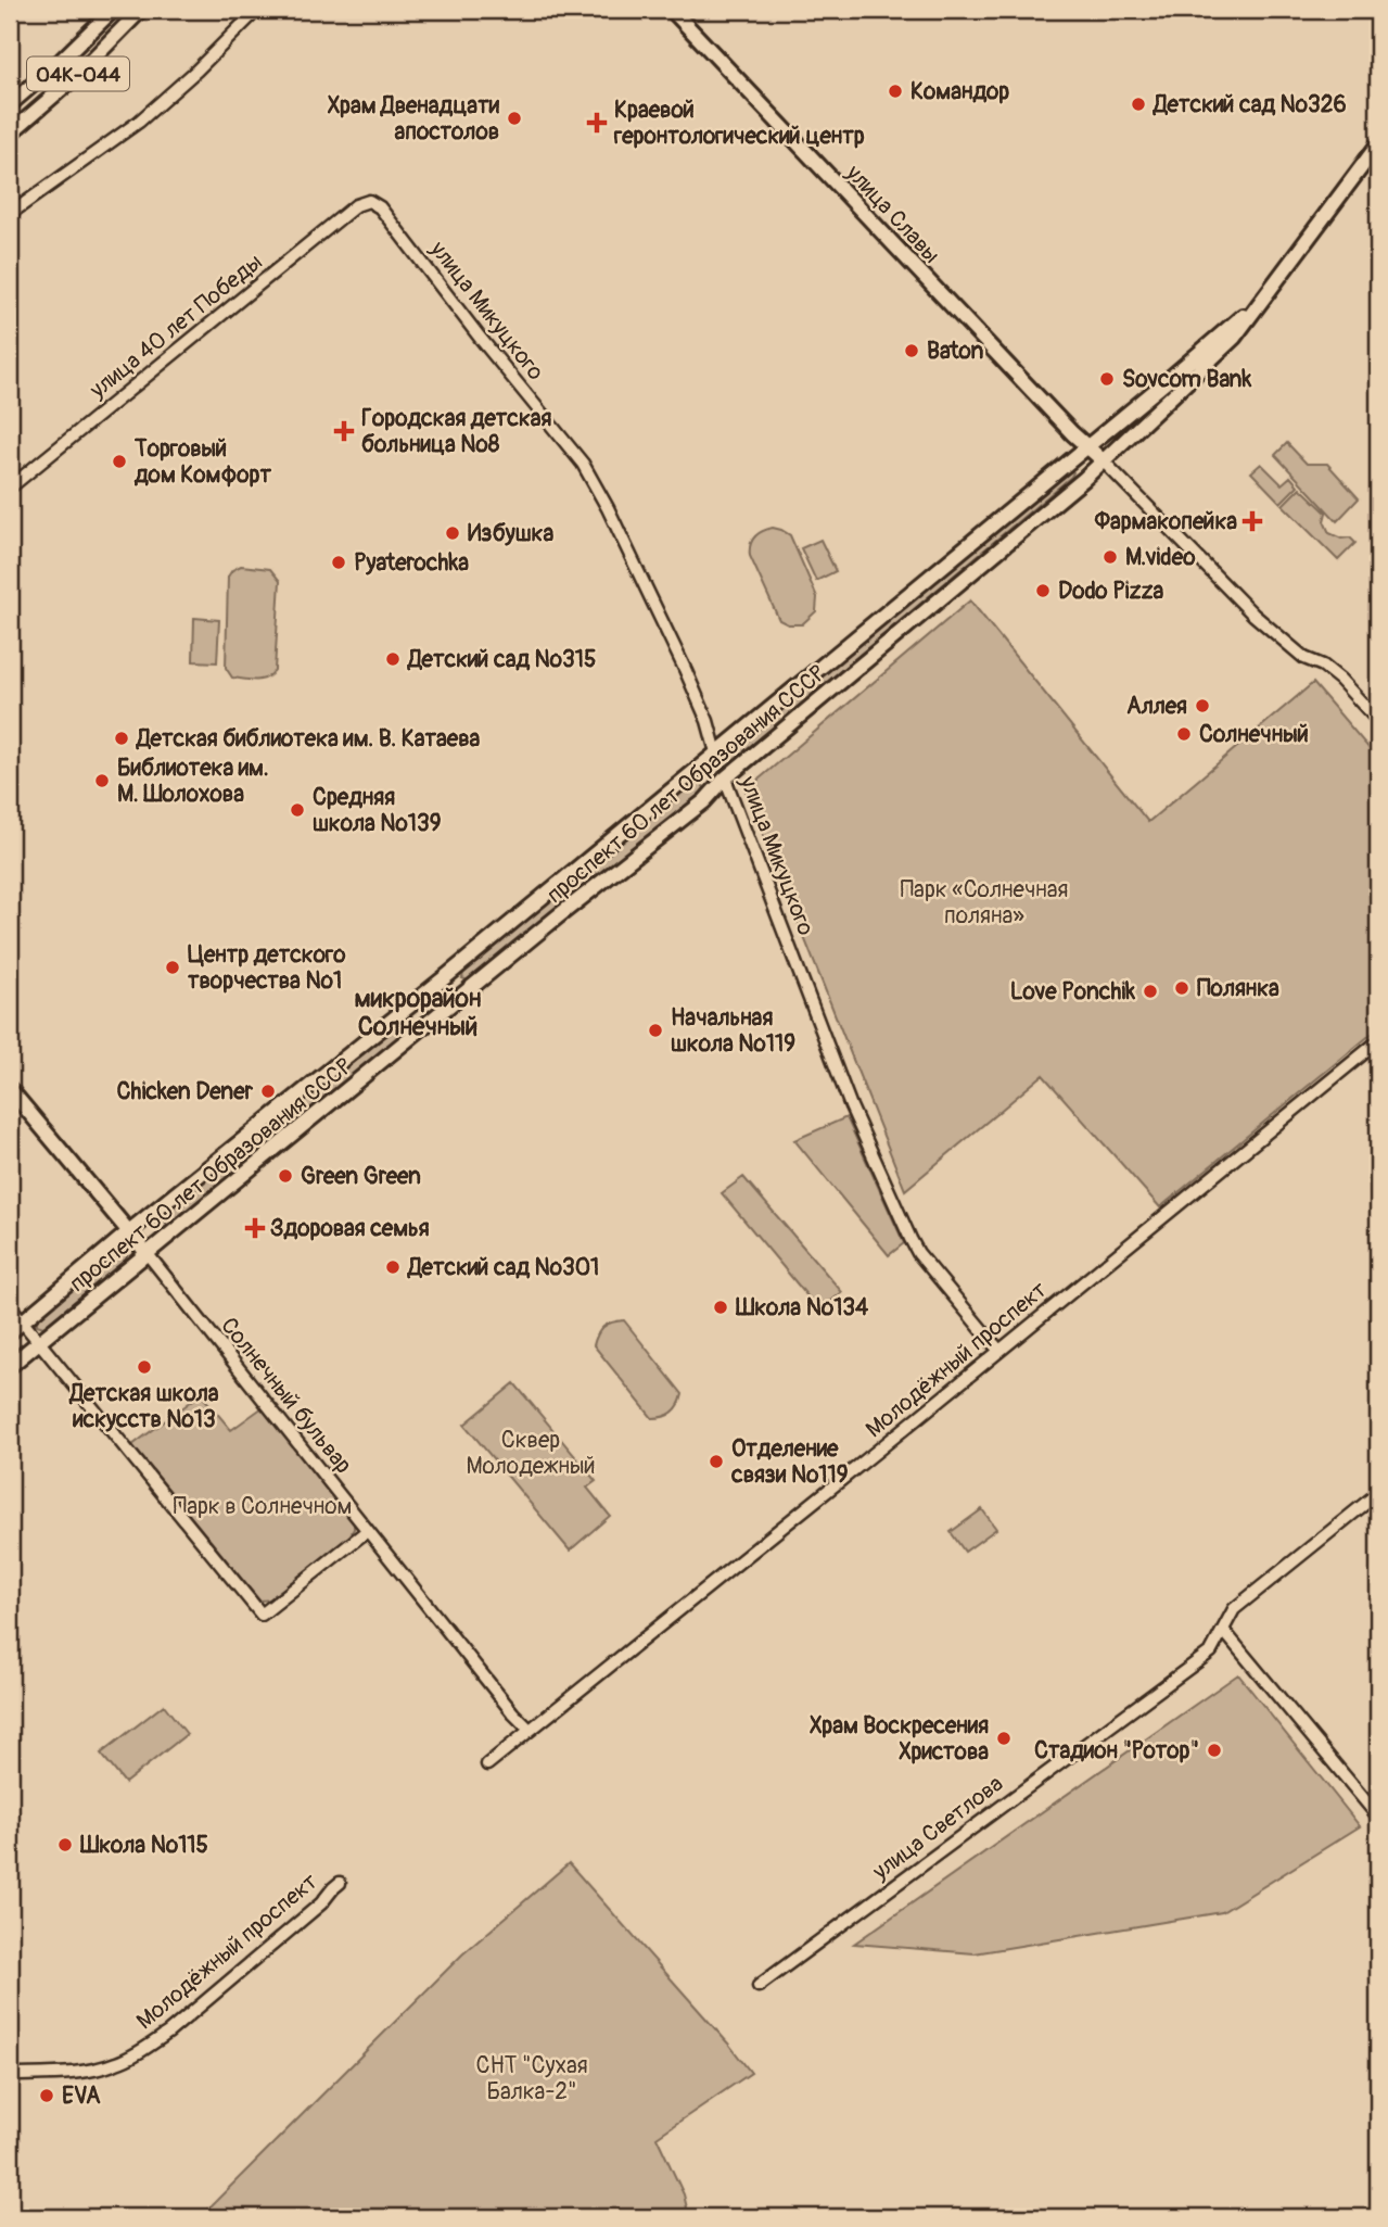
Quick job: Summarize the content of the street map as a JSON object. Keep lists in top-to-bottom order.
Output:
{
  "streets": {
    "main road": [
      "04К-044",
      "улица Славы",
      "улица Микуцкого",
      "проспект 60 лет Образования СССР",
      "Солнечный бульвар"
    ],
    "street": ["улица 40 лет Победы", "Молодёжный проспект", "улица Светлова"]
  },
  "crossings": [
    ["улица Славы", "проспект 60 лет Образования СССР"],
    ["улица Микуцкого", "улица 40 лет Победы"],
    ["улица Микуцкого", "проспект 60 лет Образования СССР"],
    ["улица Микуцкого", "Молодёжный проспект"],
    ["проспект 60 лет Образования СССР", "Солнечный бульвар"],
    ["Молодёжный проспект", "Солнечный бульвар"]
  ],
  "districts": ["микрорайон Солнечный"],
  "parks": [
    "Парк «Солнечная поляна»",
    "Сквер Молодежный",
    "Парк в Солнечном",
    "СНТ \"Сухая Балка-2\""
  ],
  "places": {
    "other": [
      "Командор",
      "Детский сад №326",
      "Храм Двенадцати апостолов",
      "Baton",
      "Sovcom Bank",
      "Торговый дом Комфорт",
      "Избушка",
      "M.video",
      "Pyaterochka",
      "Dodo Pizza",
      "Детский сад №315",
      "Аллея",
      "Солнечный",
      "Детская библиотека им. В. Катаева",
      "Библиотека им. М. Шолохова",
      "Средняя школа №139",
      "Центр детского творчества №1",
      "Полянка",
      "Love Ponchik",
      "Начальная школа №119",
      "Chicken Dener",
      "Green Green",
      "Детский сад №301",
      "Школа №134",
      "Детская школа искусств №13",
      "Отделение связи №119",
      "Храм Воскресения Христова",
      "Стадион \"Ротор\"",
      "Школа №115",
      "EVA"
    ],
    "health": [
      "Краевой геронтологический центр",
      "Городская детская больница №8",
      "Фармакопейка",
      "Здоровая семья"
    ]
  }
}
